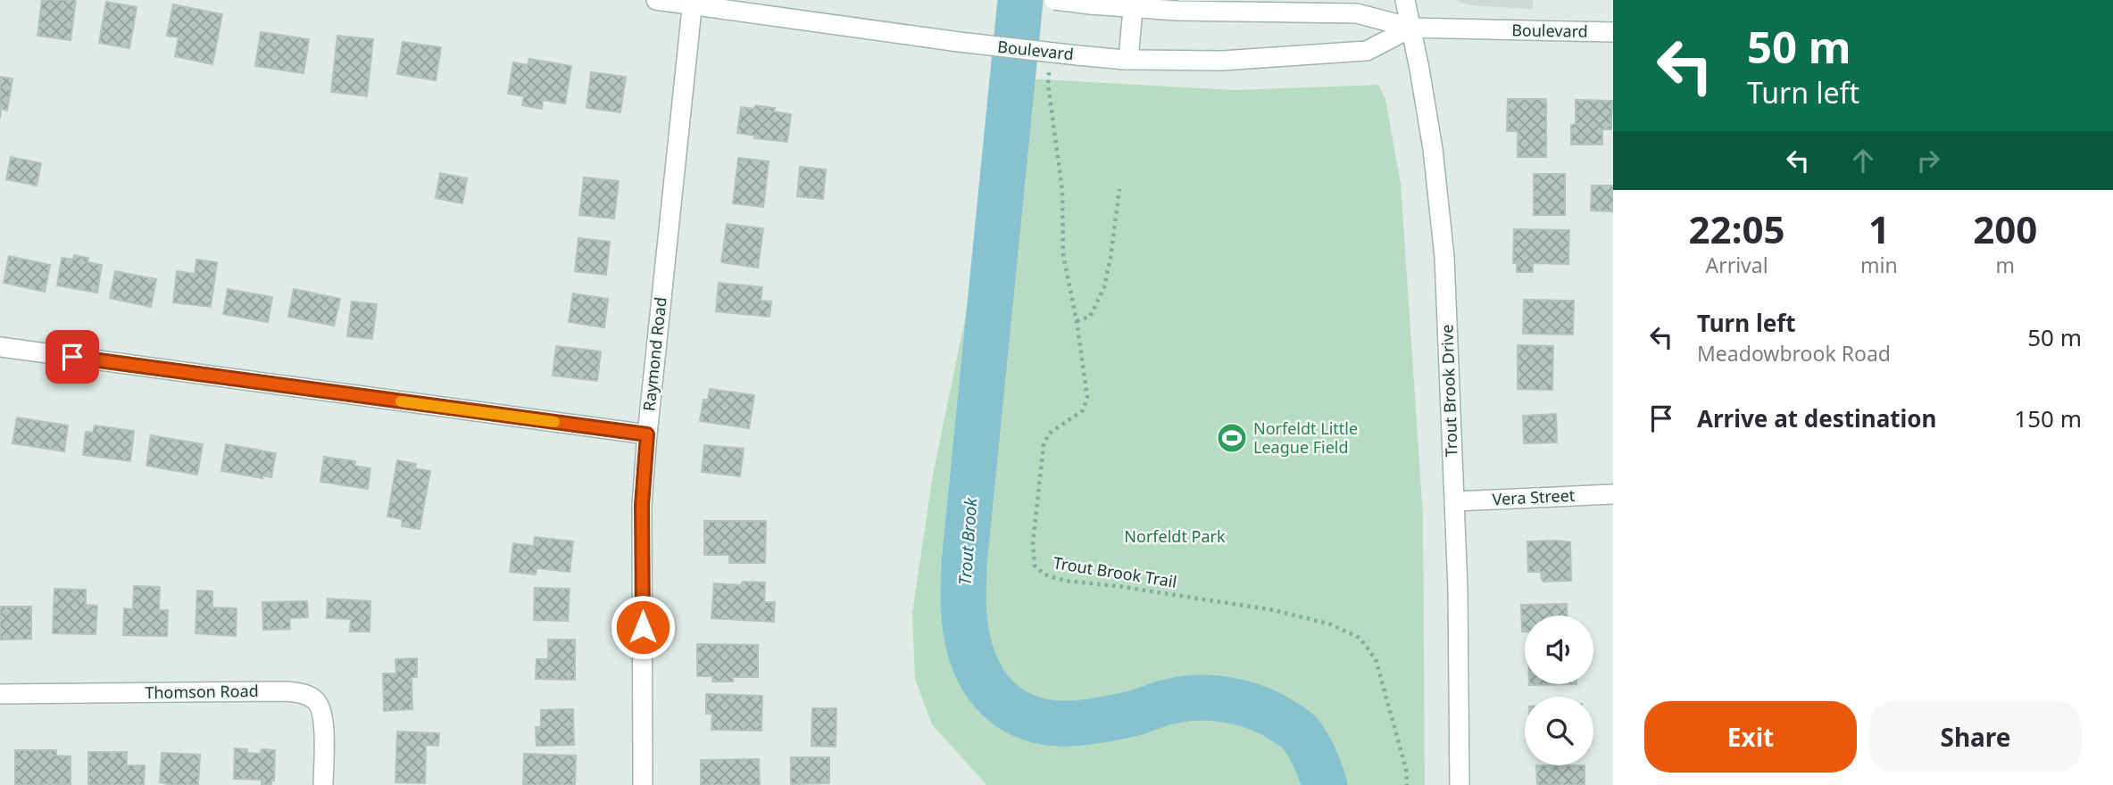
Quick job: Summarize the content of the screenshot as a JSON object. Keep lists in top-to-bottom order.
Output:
{
  "streets": {
    "main road": [
      "Boulevard",
      "Raymond Road",
      "Trout Brook Drive",
      "Vera Street",
      "Thomson Road"
    ],
    "path": ["Trout Brook Trail"]
  },
  "crossings": [
    ["Boulevard", "Raymond Road"],
    ["Boulevard", "Trout Brook Drive"],
    ["Trout Brook Drive", "Vera Street"]
  ],
  "water": ["Trout Brook"],
  "parks": ["Norfeldt Park"],
  "places": {
    "sports": ["Norfeldt Little League Field"]
  },
  "page": {
    "turn": ["50 m", "Turn left"],
    "eta": [
      "22:05",
      "Arrival",
      "1",
      "min",
      "200",
      "m"
    ],
    "list": [
      {
        "name": "Turn left",
        "note": "Meadowbrook Road",
        "value": "50 m"
      },
      {
        "name": "Arrive at destination",
        "value": "150 m"
      }
    ],
    "buttons": ["Exit", "Share"]
  }
}
